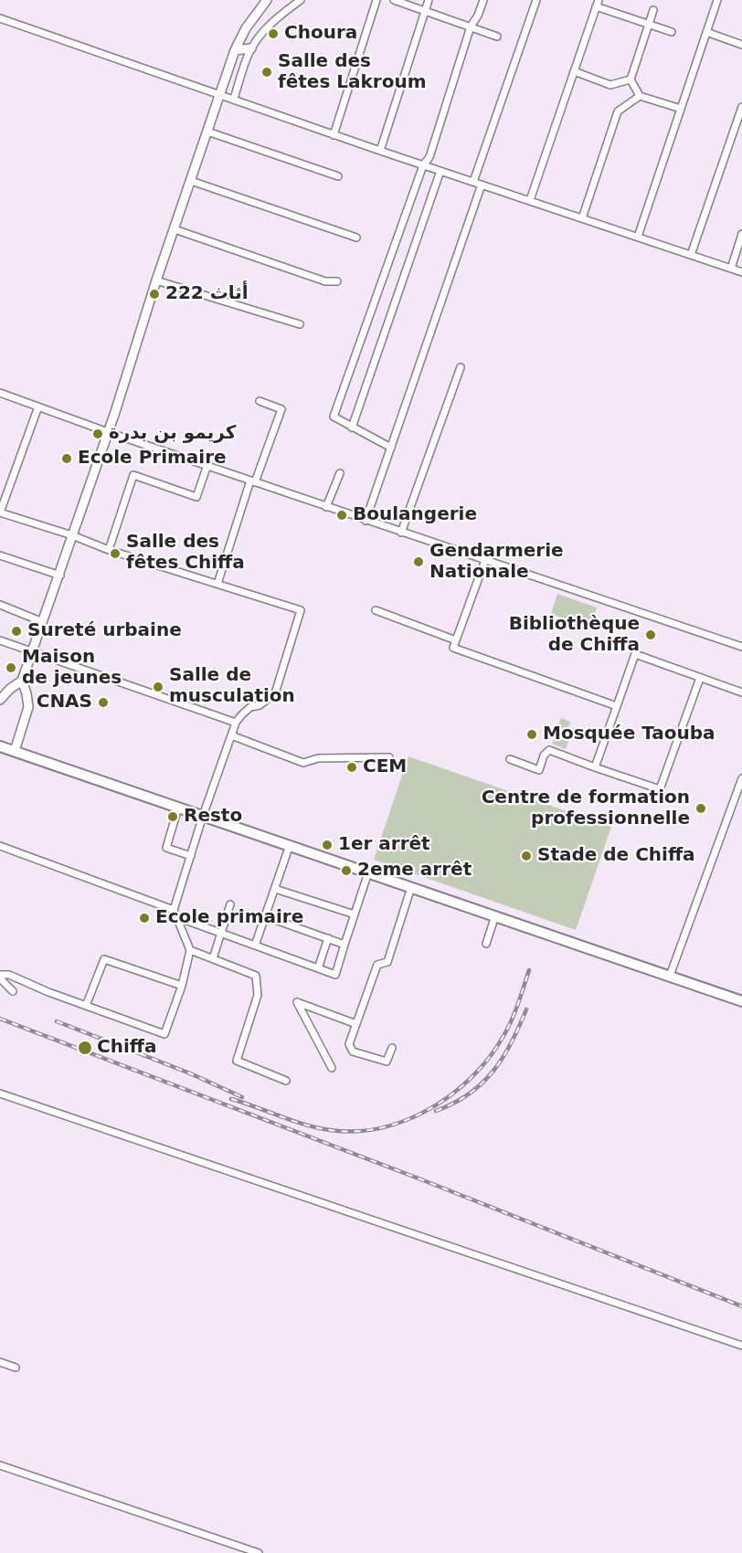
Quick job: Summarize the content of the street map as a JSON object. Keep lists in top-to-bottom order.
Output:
{
  "places": [
    "Choura",
    "Salle des fêtes Lakroum",
    "أثاث 222",
    "كريمو بن بدرة",
    "Ecole Primaire",
    "Boulangerie",
    "Salle des fêtes Chiffa",
    "Gendarmerie Nationale",
    "Sureté urbaine",
    "Bibliothèque de Chiffa",
    "Maison de jeunes",
    "Salle de musculation",
    "CNAS",
    "Mosquée Taouba",
    "CEM",
    "Centre de formation professionnelle",
    "Resto",
    "1er arrêt",
    "Stade de Chiffa",
    "2eme arrêt",
    "Ecole primaire",
    "Chiffa"
  ]
}
